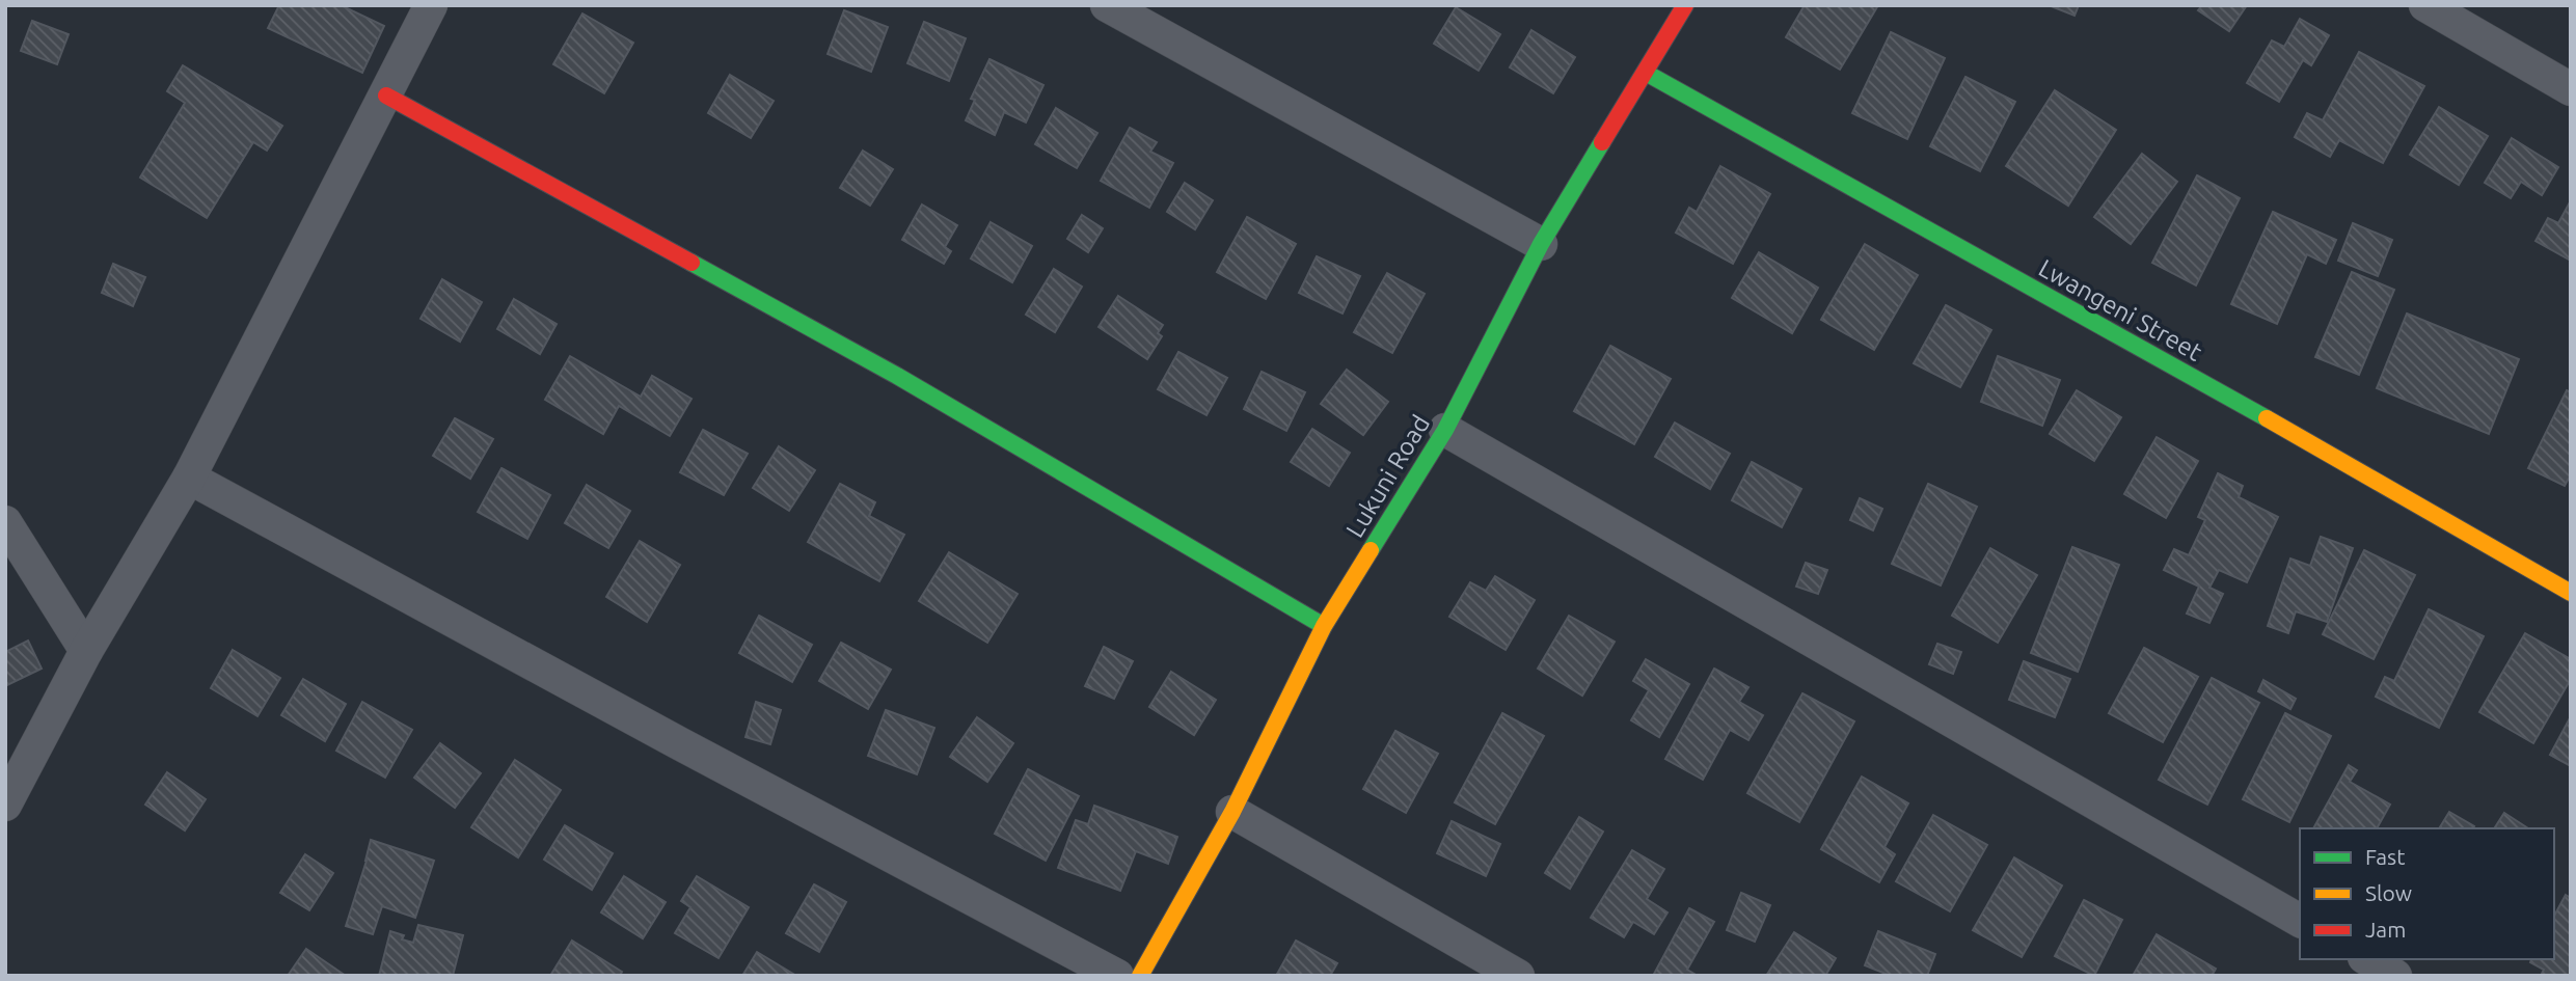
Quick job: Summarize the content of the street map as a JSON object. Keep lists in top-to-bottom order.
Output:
{
  "streets": {
    "street": ["Lwangeni Street", "Lukuni Road"]
  },
  "crossings": [
    ["Lwangeni Street", "Lukuni Road"]
  ],
  "legend": ["Fast", "Slow", "Jam"]
}
